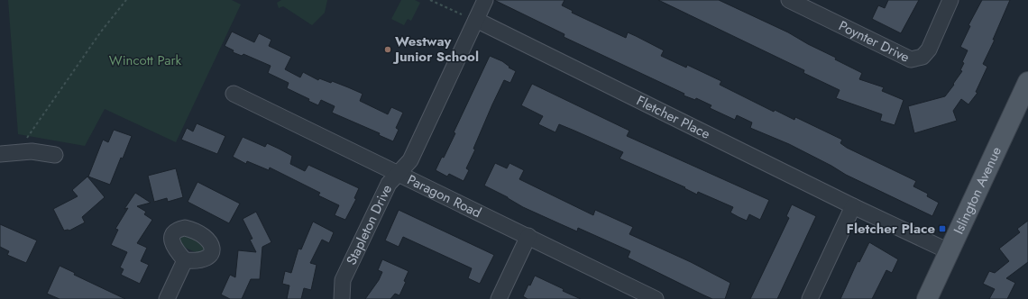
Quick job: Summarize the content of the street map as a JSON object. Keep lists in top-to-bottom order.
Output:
{
  "streets": {
    "main road": ["Islington Avenue"],
    "street": [
      "Poynter Drive",
      "Fletcher Place",
      "Paragon Road",
      "Stapleton Drive"
    ]
  },
  "crossings": [
    ["Fletcher Place", "Islington Avenue"],
    ["Fletcher Place", "Stapleton Drive"],
    ["Paragon Road", "Stapleton Drive"]
  ],
  "parks": ["Wincott Park"],
  "places": {
    "other": ["Westway Junior School"],
    "transit": ["Fletcher Place"]
  }
}
